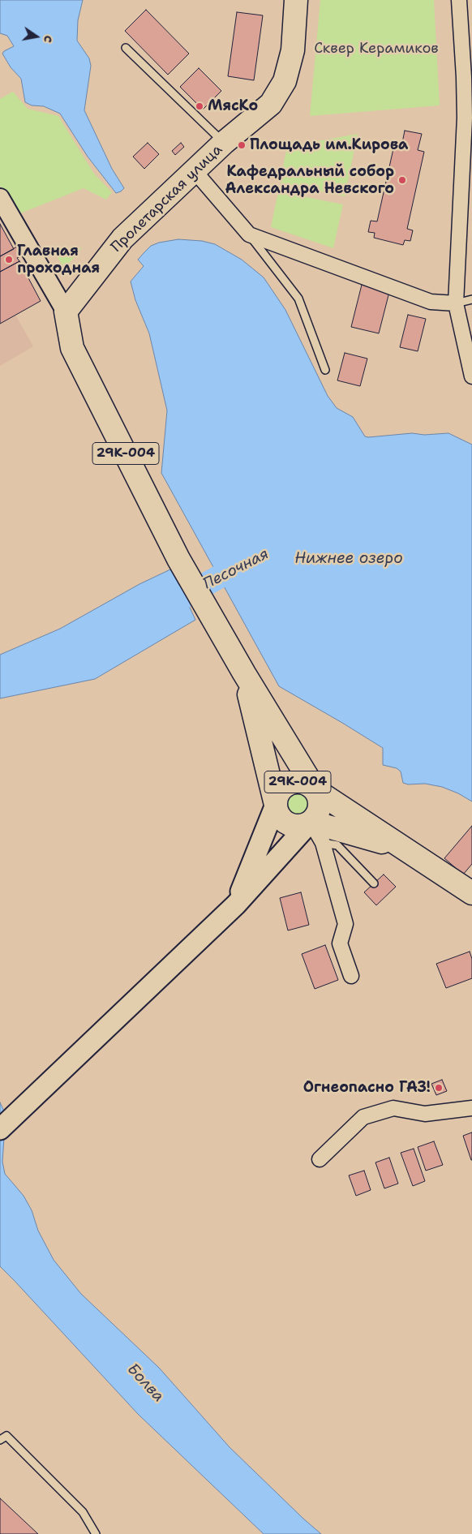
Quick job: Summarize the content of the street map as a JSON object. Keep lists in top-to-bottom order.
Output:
{
  "streets": {
    "main road": ["Пролетарская улица", "29К-004"]
  },
  "crossings": [
    ["Пролетарская улица", "29К-004"]
  ],
  "water": ["Нижнее озеро", "Песочная", "Болва"],
  "parks": ["Сквер Керамиков"],
  "places": [
    "МясКо",
    "Площадь им.Кирова",
    "Кафедральный собор Александра Невского",
    "Главная проходная",
    "Огнеопасно ГАЗ!"
  ],
  "north": "right"
}
